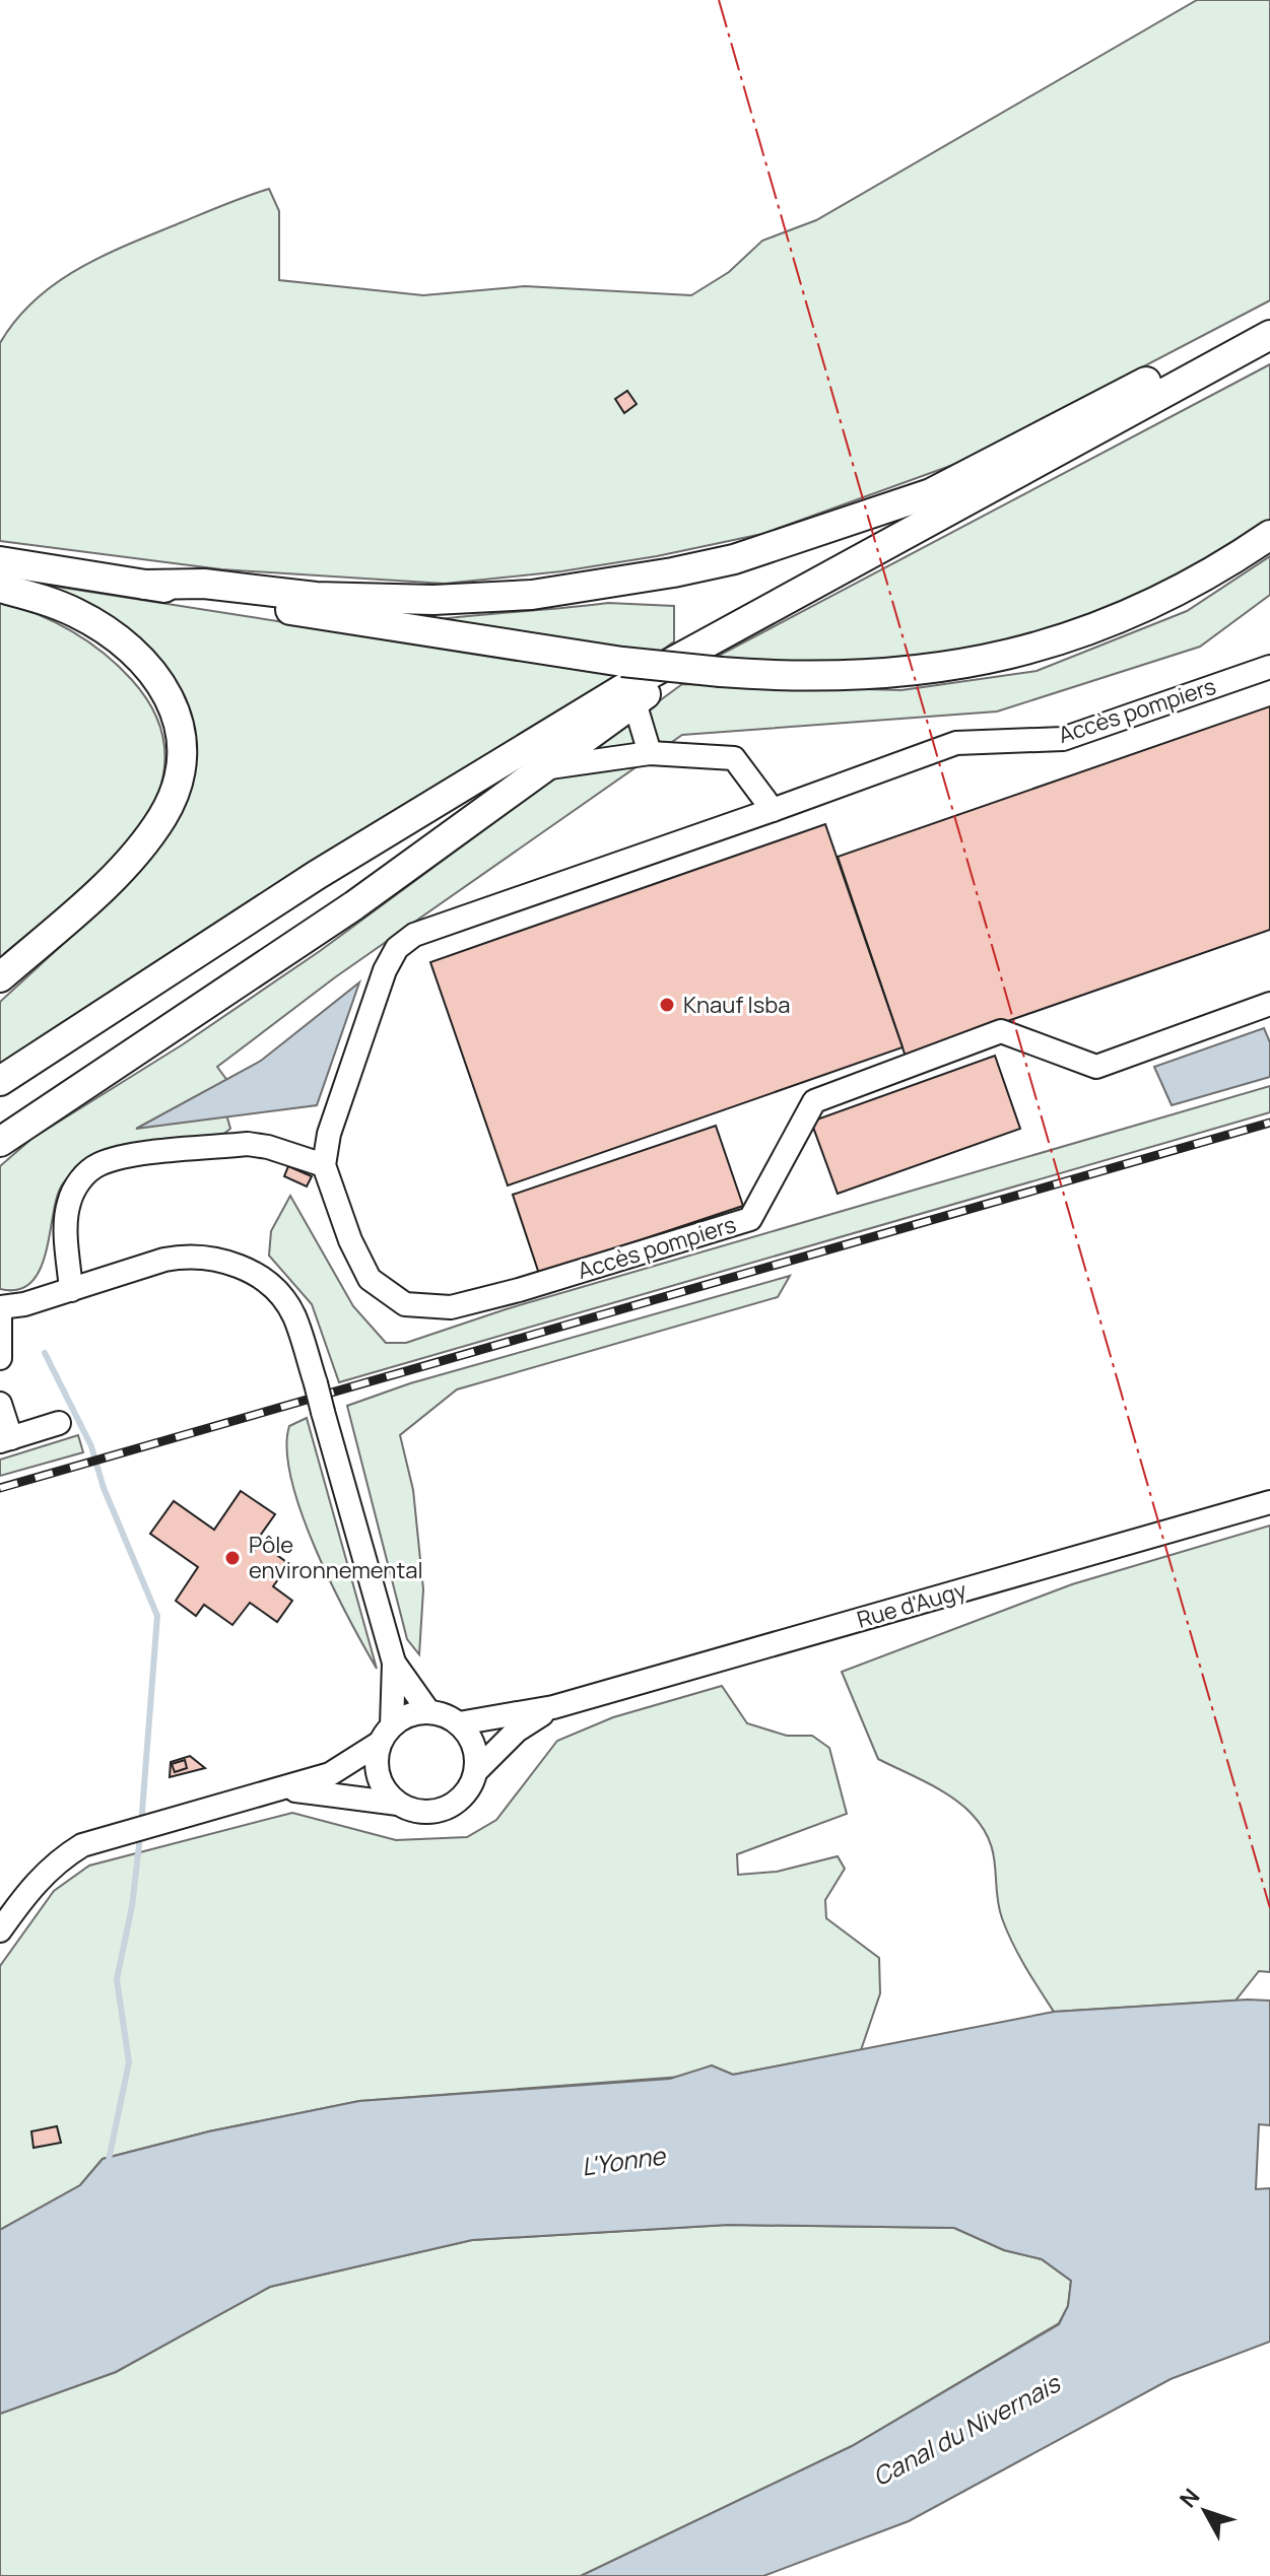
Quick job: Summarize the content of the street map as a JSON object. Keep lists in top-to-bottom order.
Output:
{
  "streets": {
    "street": ["Accès pompiers", "Rue d'Augy"]
  },
  "water": ["L'Yonne", "Canal du Nivernais"],
  "places": ["Knauf Isba", "Pôle environnemental"],
  "north": "top left"
}
